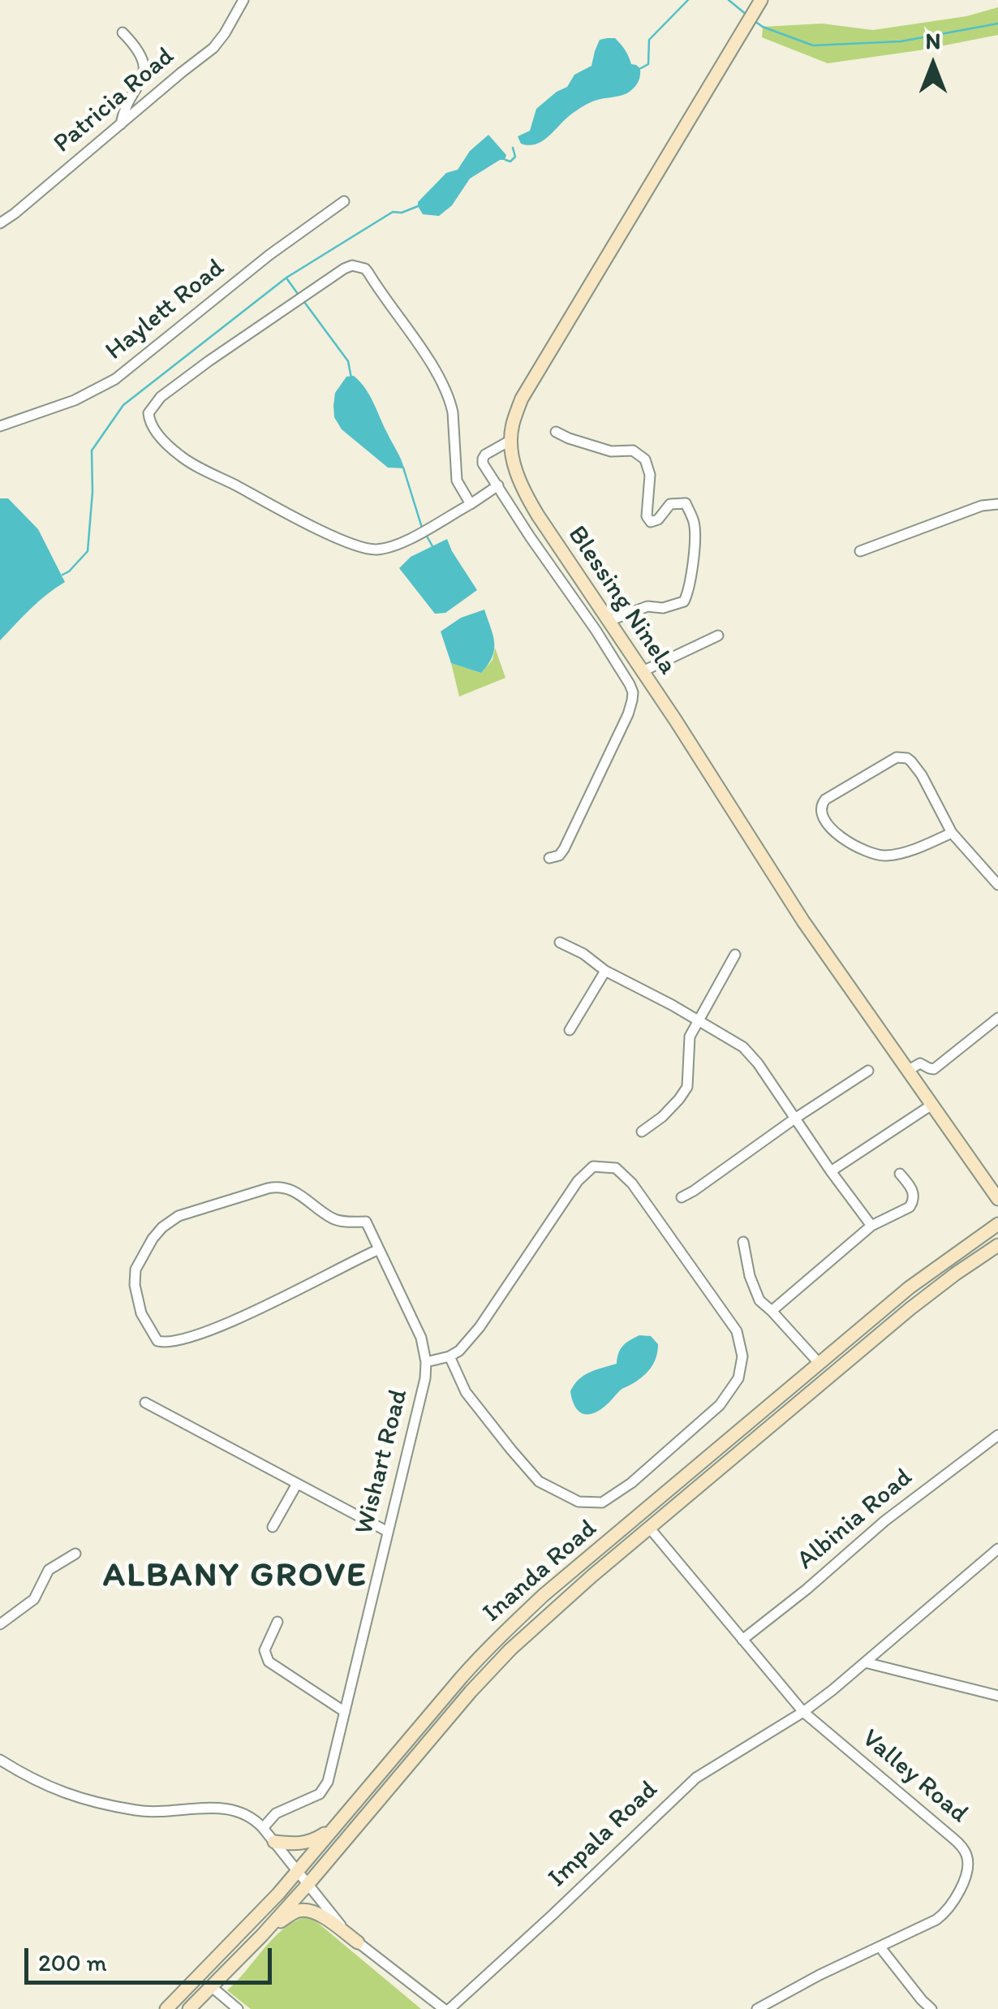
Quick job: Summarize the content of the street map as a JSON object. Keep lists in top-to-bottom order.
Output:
{
  "streets": {
    "main road": ["Blessing Ninela", "Inanda Road"],
    "street": [
      "Patricia Road",
      "Haylett Road",
      "Wishart Road",
      "Albinia Road",
      "Valley Road",
      "Impala Road"
    ]
  },
  "crossings": [
    ["Albinia Road", "Valley Road"],
    ["Inanda Road", "Valley Road"],
    ["Valley Road", "Impala Road"]
  ],
  "districts": ["ALBANY GROVE"],
  "scale_bar": "200 m",
  "north": "top"
}
